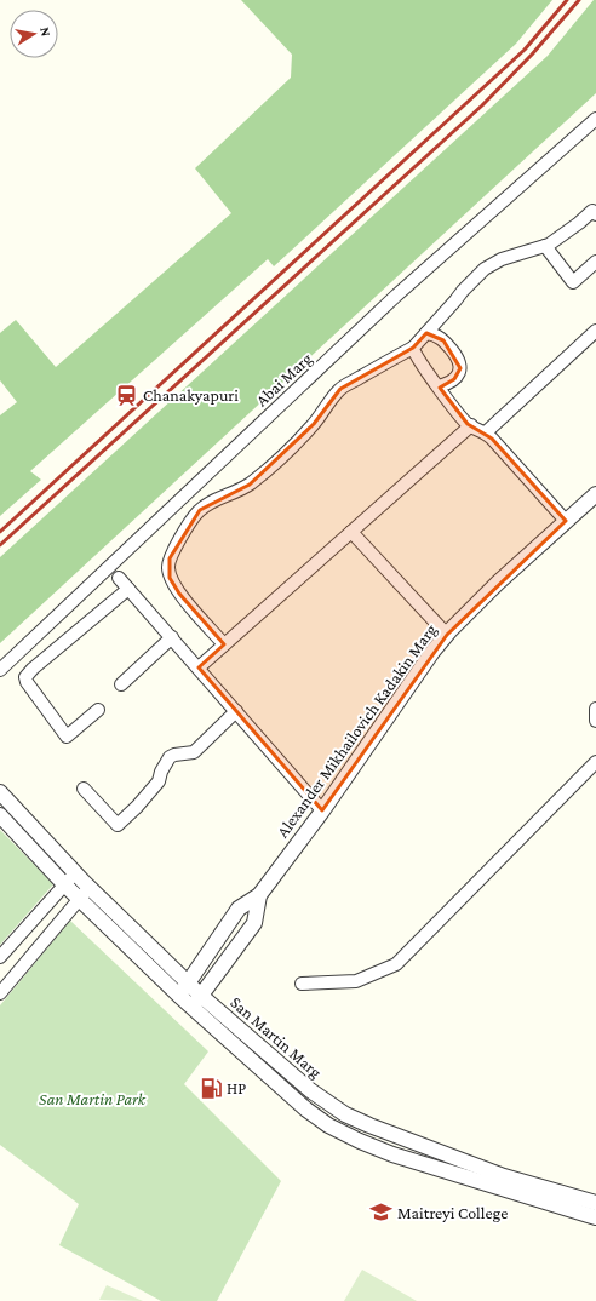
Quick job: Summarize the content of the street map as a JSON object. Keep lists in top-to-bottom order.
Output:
{
  "streets": {
    "street": ["Abai Marg", "Alexander Mikhailovich Kadakin Marg", "San Martin Marg"]
  },
  "parks": ["San Martin Park"],
  "places": {
    "station": ["Chanakyapuri"],
    "fuel station": ["HP"],
    "school or university": ["Maitreyi College"]
  },
  "north": "right"
}
